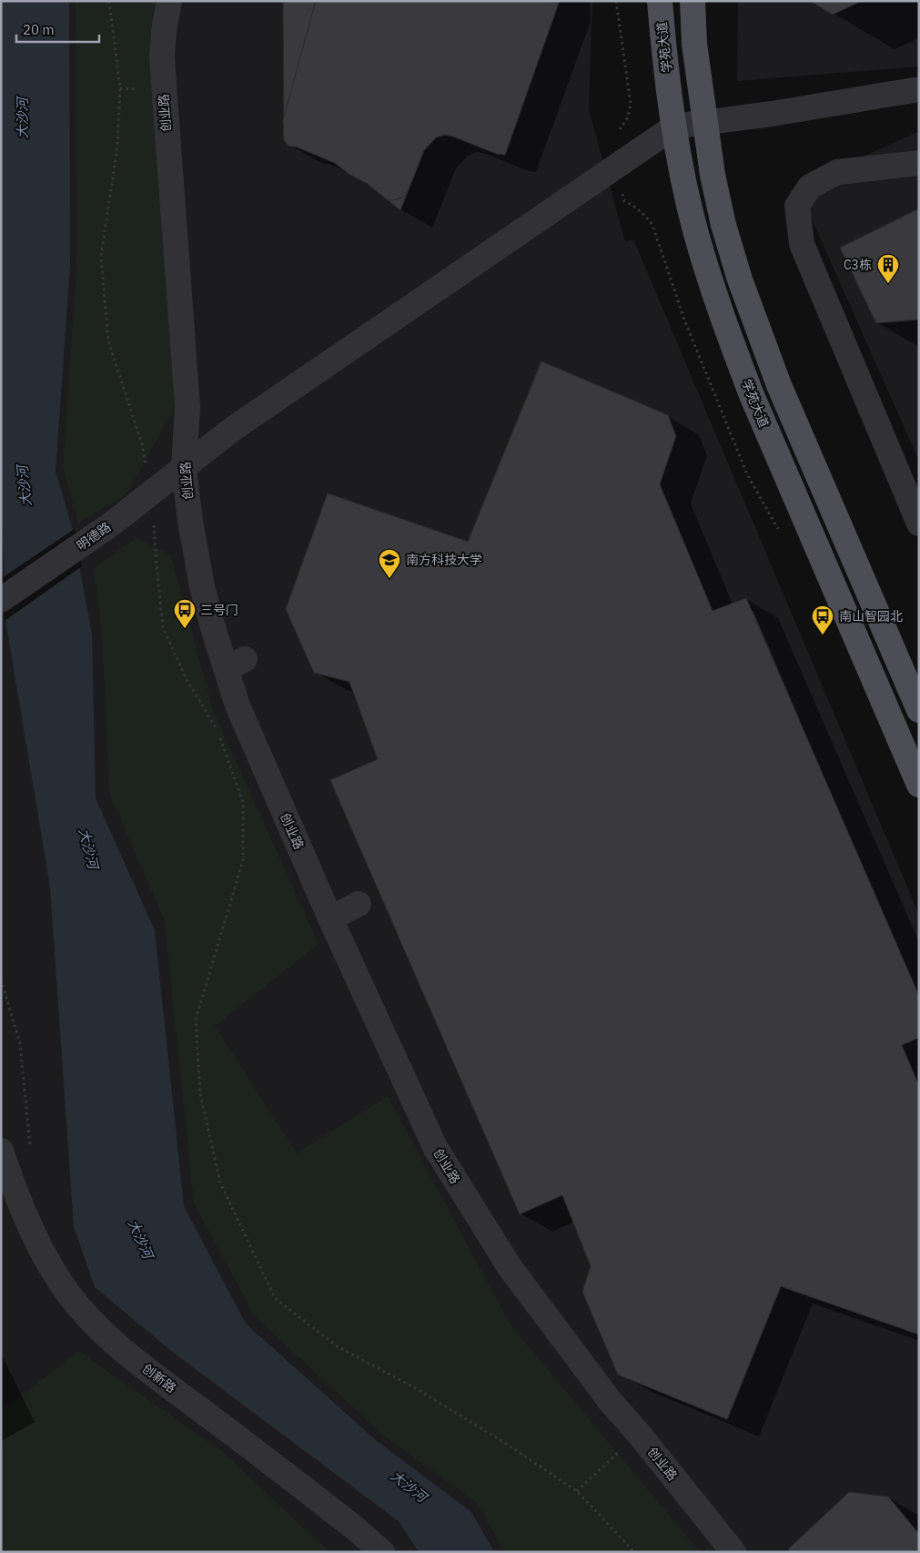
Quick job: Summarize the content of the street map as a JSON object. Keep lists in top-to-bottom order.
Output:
{
  "streets": {
    "main road": ["学苑大道"],
    "street": ["创业路", "明德路", "创新路"]
  },
  "crossings": [
    ["学苑大道", "明德路"],
    ["创业路", "明德路"]
  ],
  "water": ["大沙河"],
  "places": {
    "building": ["C3栋"],
    "school or university": ["南方科技大学"],
    "bus stop": ["三号门", "南山智园北"]
  },
  "scale_bar": "20 m"
}
